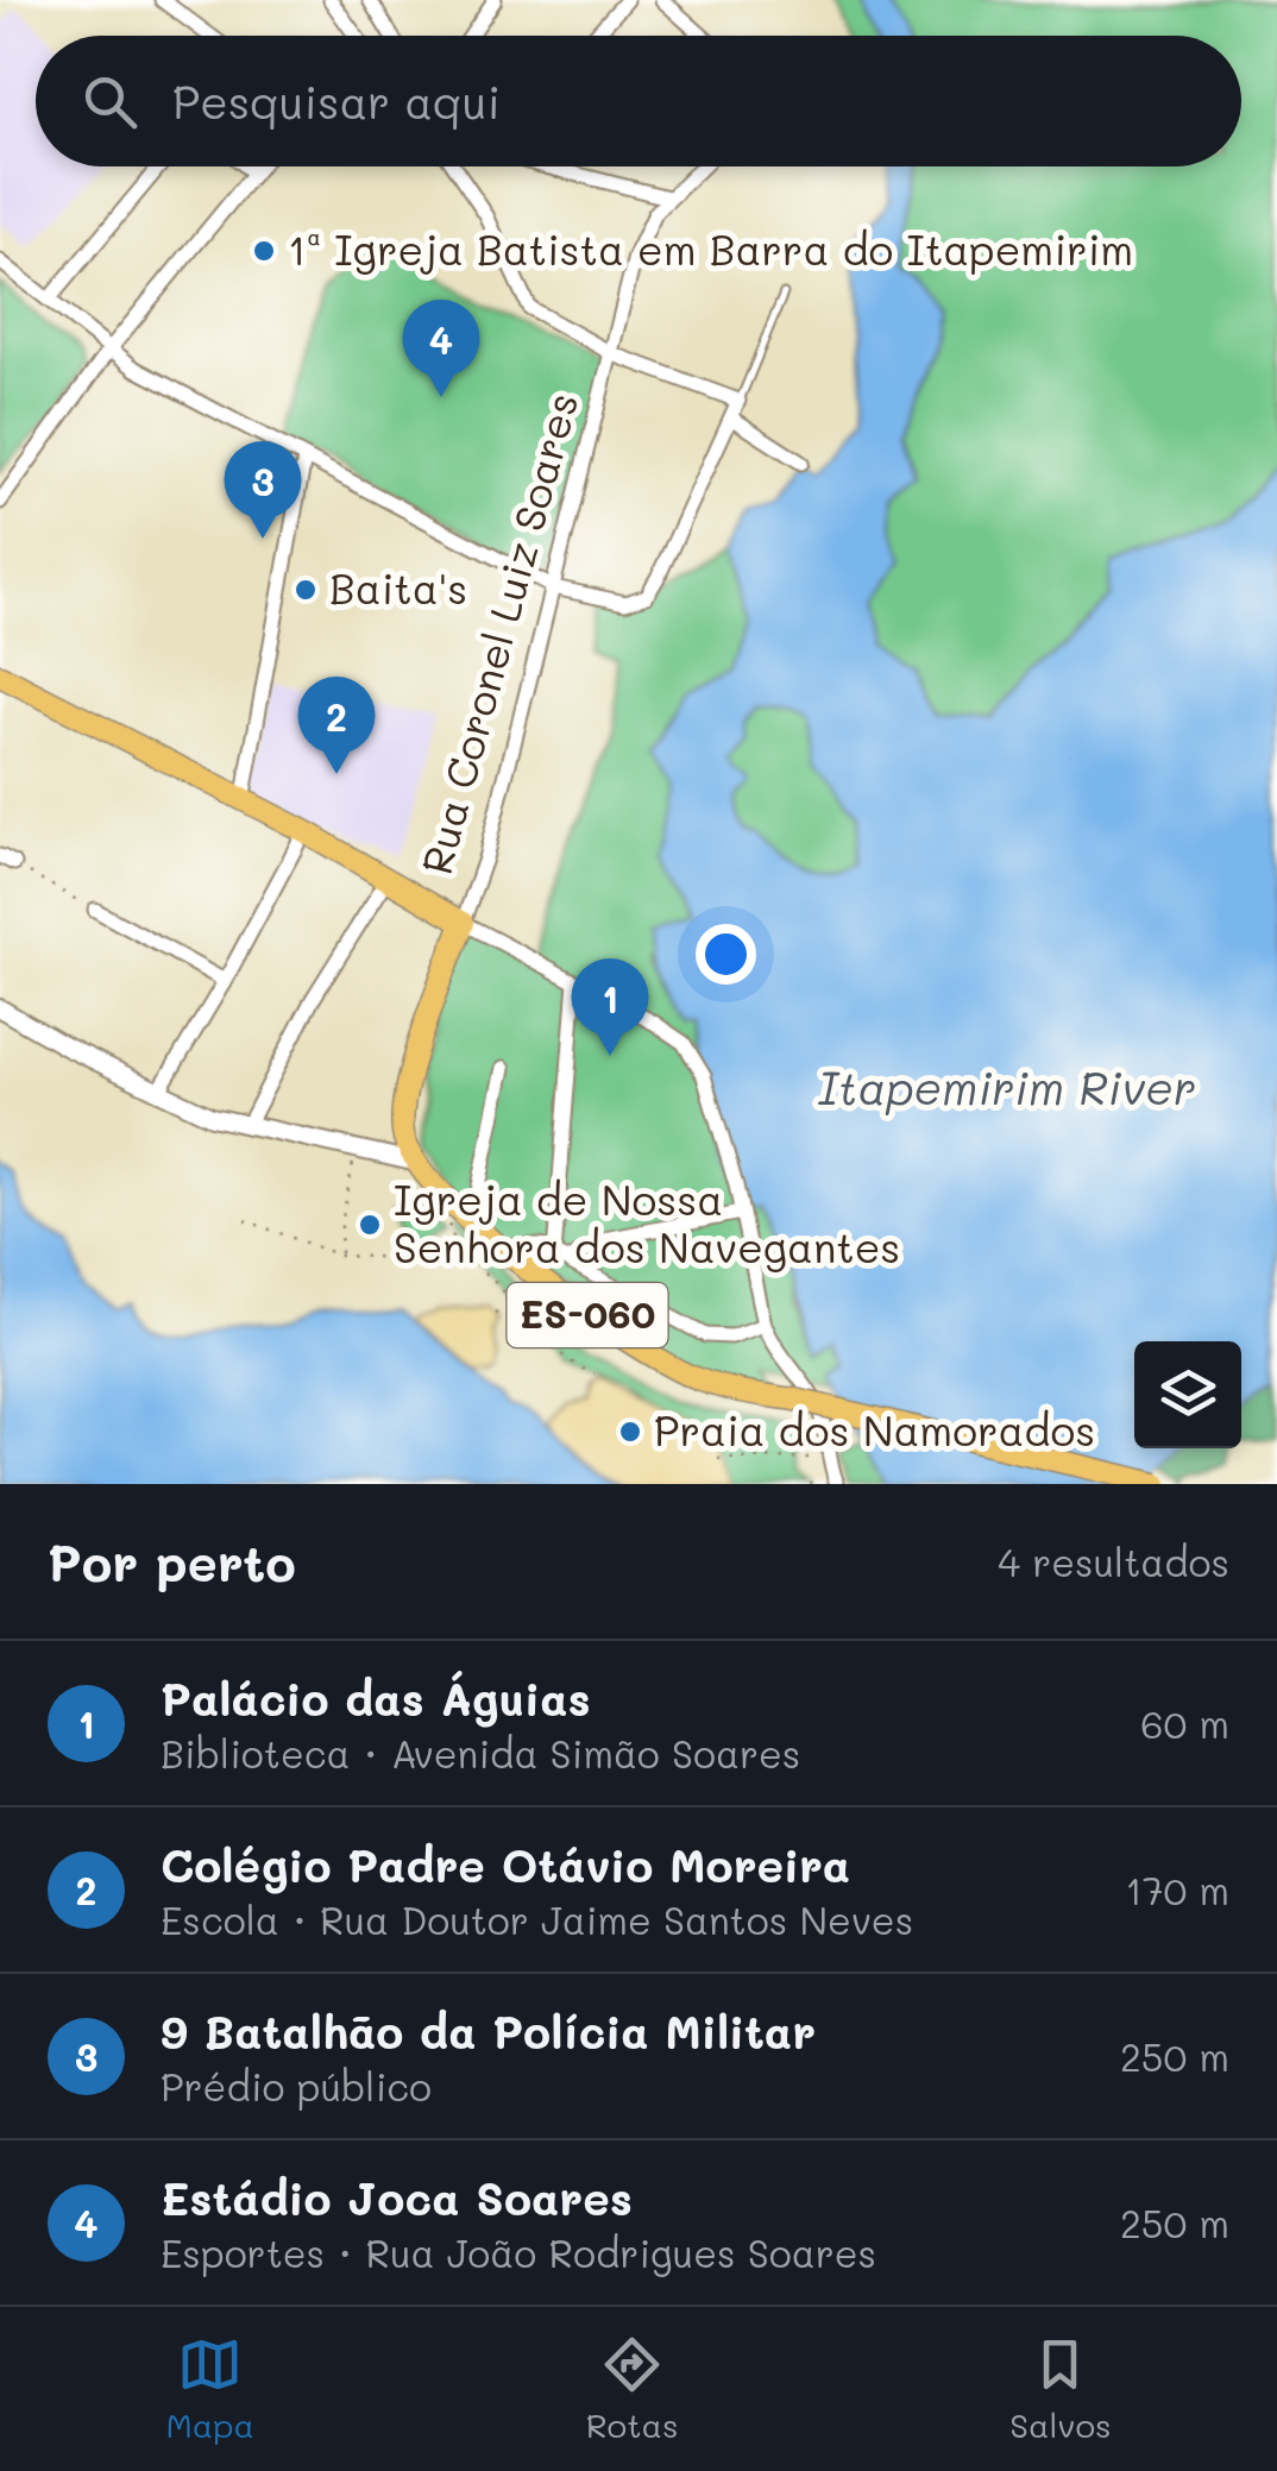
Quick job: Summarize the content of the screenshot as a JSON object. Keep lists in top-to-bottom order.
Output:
{
  "streets": {
    "main road": ["Rua Coronel Luiz Soares", "ES-060"]
  },
  "crossings": [
    ["Rua Coronel Luiz Soares", "ES-060"]
  ],
  "water": ["Itapemirim River"],
  "places": [
    "1ª Igreja Batista em Barra do Itapemirim",
    "Baita's",
    "Igreja de Nossa Senhora dos Navegantes",
    "Praia dos Namorados"
  ],
  "page": {
    "search": "Pesquisar aqui",
    "pins": [
      "4",
      "3",
      "2",
      "1"
    ],
    "heading": ["Por perto", "4 resultados"],
    "list": [
      {
        "mark": "1",
        "name": "Palácio das Águias",
        "note": "Biblioteca · Avenida Simão Soares",
        "value": "60 m"
      },
      {
        "mark": "2",
        "name": "Colégio Padre Otávio Moreira",
        "note": "Escola · Rua Doutor Jaime Santos Neves",
        "value": "170 m"
      },
      {
        "mark": "3",
        "name": "9 Batalhão da Polícia Militar",
        "note": "Prédio público",
        "value": "250 m"
      },
      {
        "mark": "4",
        "name": "Estádio Joca Soares",
        "note": "Esportes · Rua João Rodrigues Soares",
        "value": "250 m"
      }
    ],
    "nav": ["Mapa", "Rotas", "Salvos"]
  }
}
